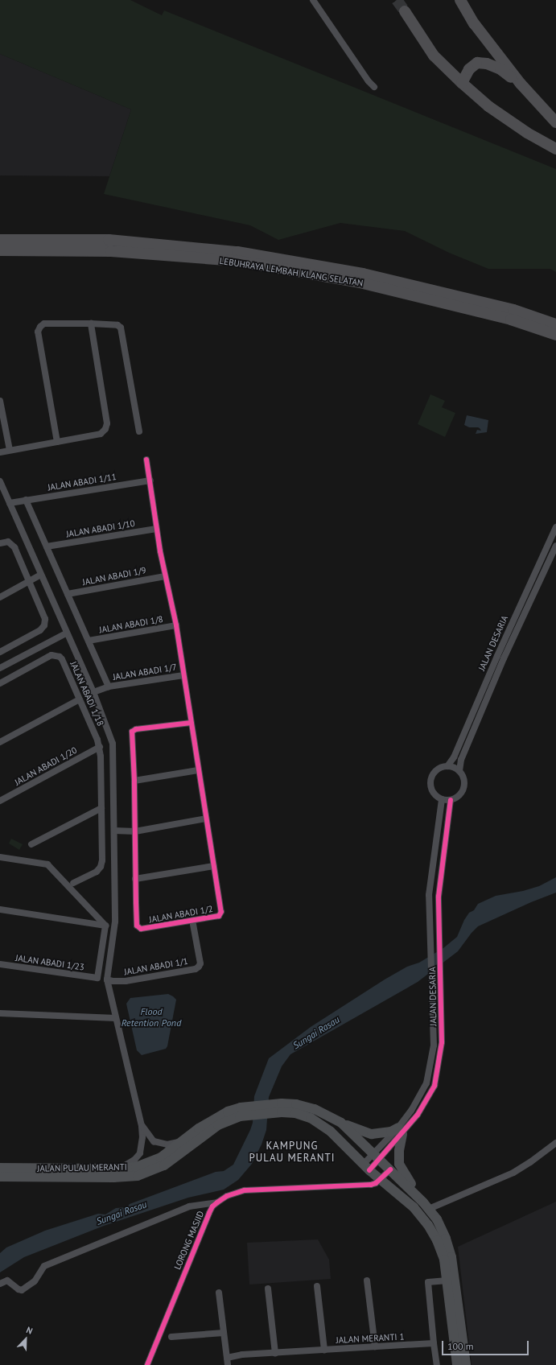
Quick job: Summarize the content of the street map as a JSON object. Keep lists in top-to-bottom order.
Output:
{
  "streets": {
    "highway": ["LEBUHRAYA LEMBAH KLANG SELATAN"],
    "main road": ["JALAN PULAU MERANTI"],
    "street": [
      "JALAN ABADI 1/11",
      "JALAN ABADI 1/10",
      "JALAN ABADI 1/9",
      "JALAN ABADI 1/8",
      "JALAN DESARIA",
      "JALAN ABADI 1/7",
      "JALAN ABADI 1/18",
      "JALAN ABADI 1/20",
      "JALAN ABADI 1/2",
      "JALAN ABADI 1/23",
      "JALAN ABADI 1/1",
      "LORONG MASJID",
      "JALAN MERANTI 1"
    ]
  },
  "crossings": [
    ["JALAN DESARIA", "JALAN PULAU MERANTI"],
    ["JALAN ABADI 1/18", "JALAN ABADI 1/20"],
    ["JALAN ABADI 1/2", "JALAN ABADI 1/1"],
    ["JALAN PULAU MERANTI", "LORONG MASJID"]
  ],
  "districts": ["KAMPUNG PULAU MERANTI"],
  "water": ["Flood Retention Pond", "Sungai Rasau"],
  "scale_bar": "100 m",
  "north": "top right"
}
